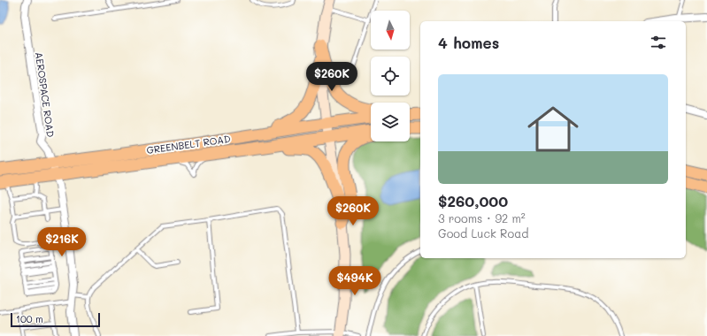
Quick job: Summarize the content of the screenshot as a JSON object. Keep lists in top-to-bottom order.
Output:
{
  "streets": {
    "main road": ["GREENBELT ROAD"],
    "street": ["AEROSPACE ROAD"]
  },
  "crossings": [
    ["AEROSPACE ROAD", "GREENBELT ROAD"]
  ],
  "scale_bar": "100 m",
  "north": "bottom",
  "page": {
    "heading": "4 homes",
    "price": [
      "$260K",
      "$260K",
      "$216K",
      "$494K"
    ],
    "list": [
      {
        "name": "$260,000",
        "note": "3 rooms · 92 m² · Good Luck Road"
      }
    ],
    "scale": "100 m"
  }
}
